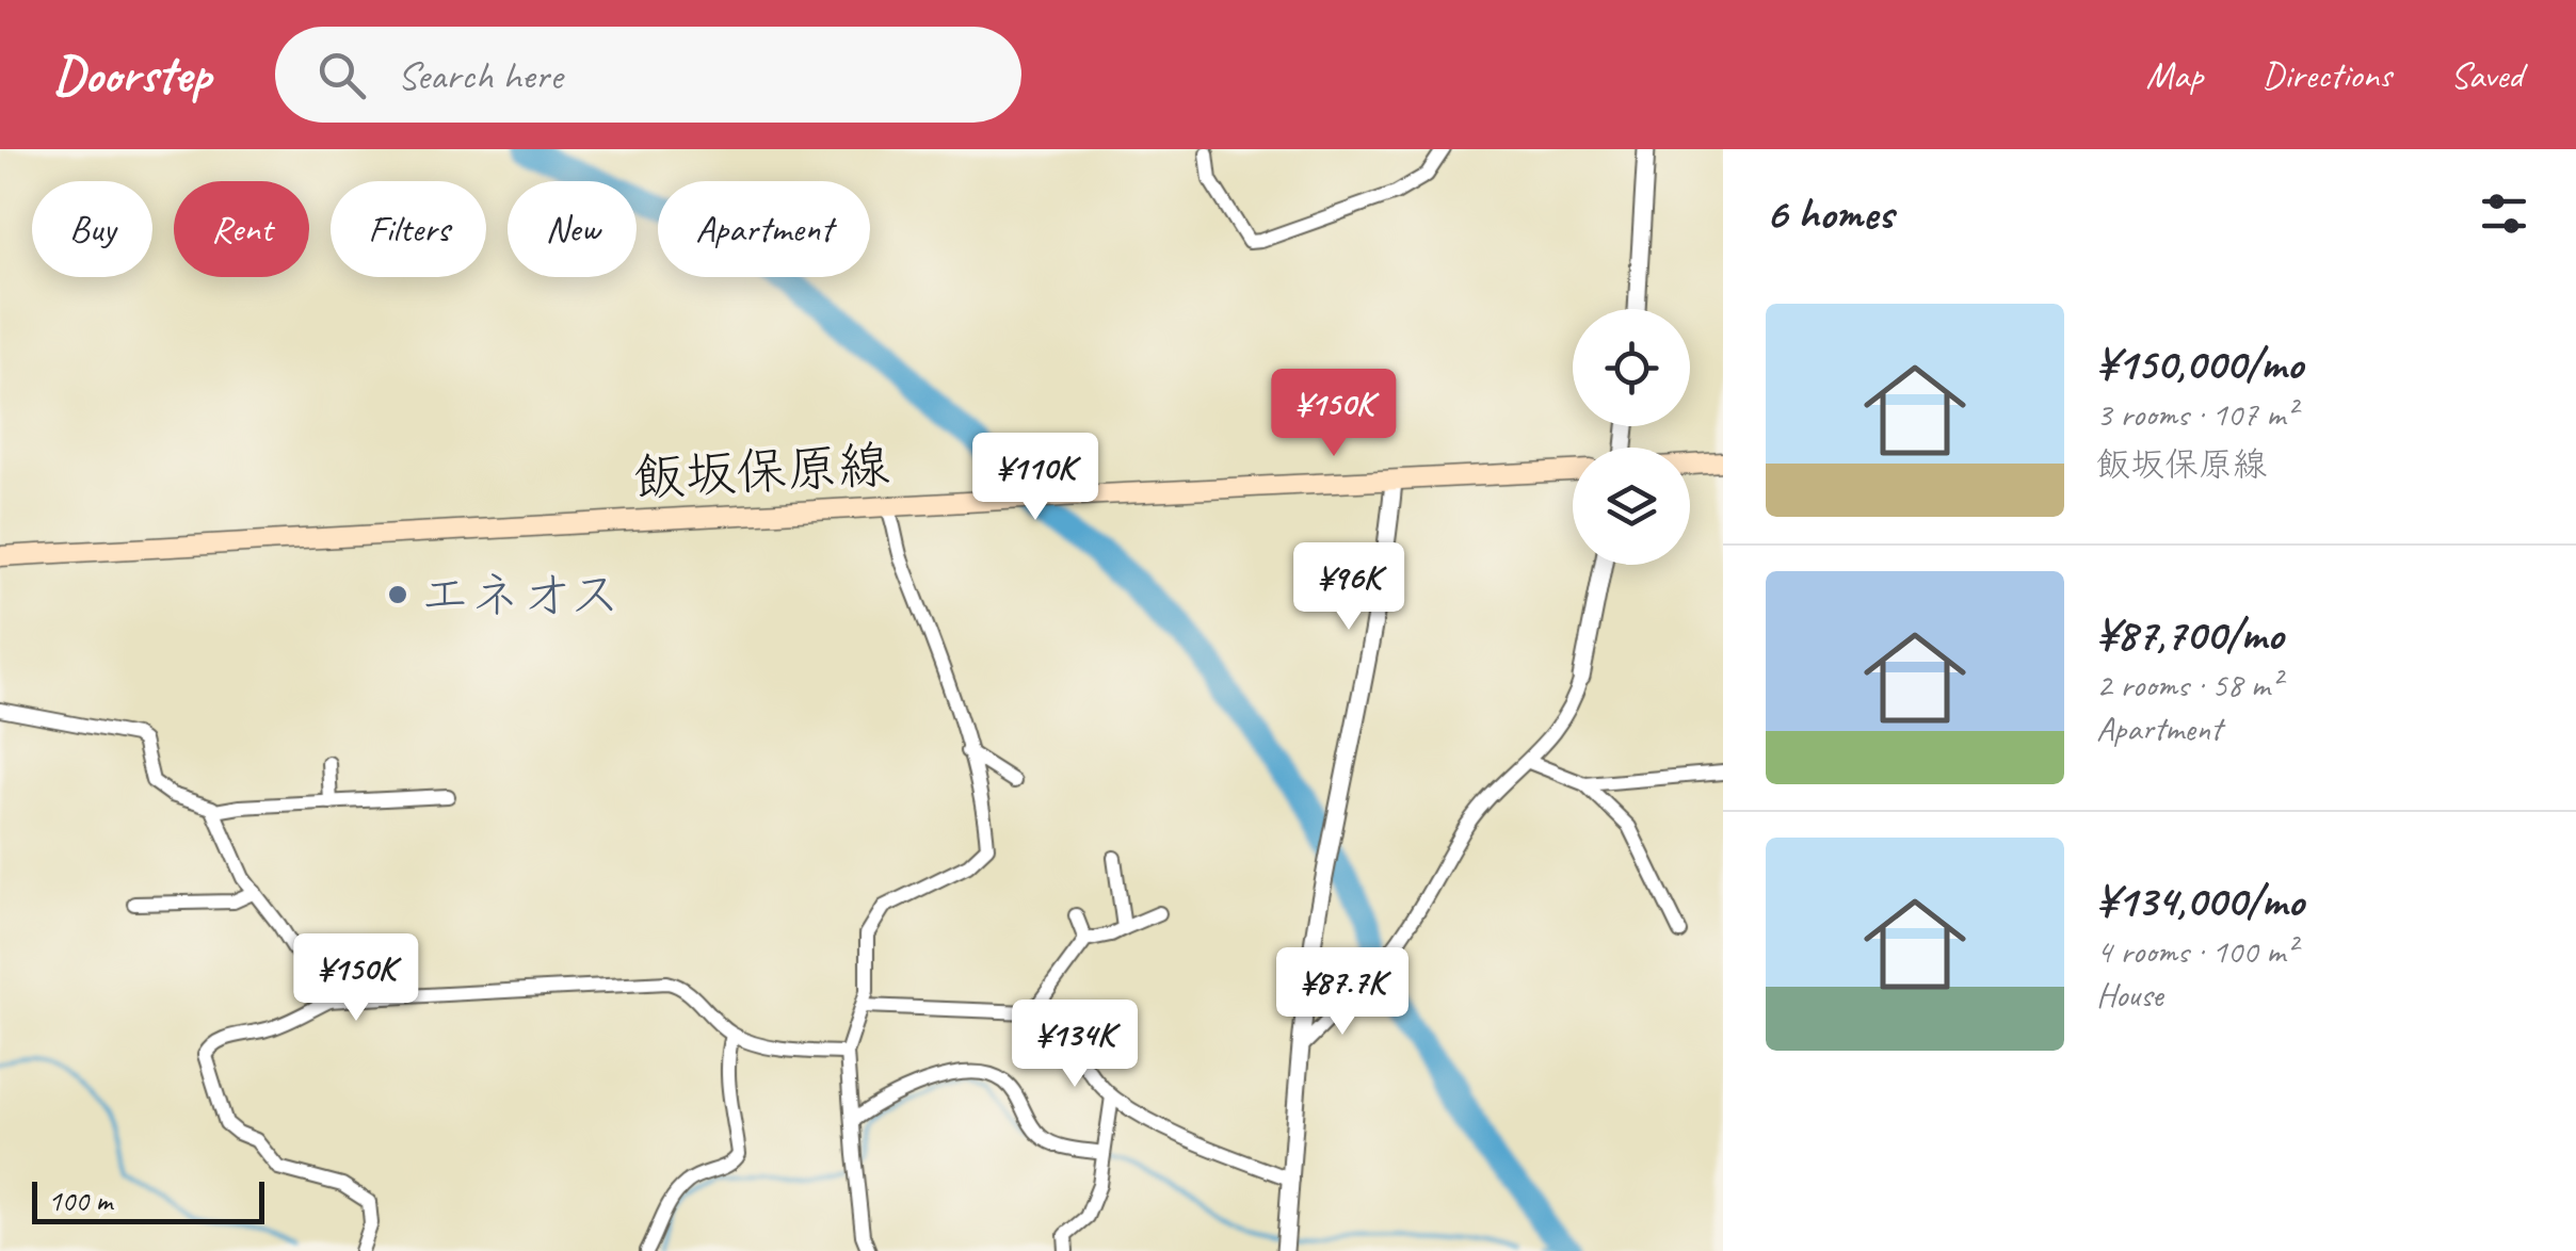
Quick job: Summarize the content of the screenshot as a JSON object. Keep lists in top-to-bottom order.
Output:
{
  "streets": {
    "main road": ["飯坂保原線"]
  },
  "places": ["エネオス"],
  "scale_bar": "100 m",
  "page": {
    "header": "Doorstep",
    "search": "Search here",
    "nav": ["Map", "Directions", "Saved"],
    "heading": "6 homes",
    "chip": [
      "Buy",
      "Rent",
      "Filters",
      "New",
      "Apartment"
    ],
    "list": [
      {
        "name": "¥150,000/mo",
        "note": "3 rooms · 107 m² · 飯坂保原線"
      },
      {
        "name": "¥87,700/mo",
        "note": "2 rooms · 58 m² · Apartment"
      },
      {
        "name": "¥134,000/mo",
        "note": "4 rooms · 100 m² · House"
      }
    ],
    "price": [
      "¥150K",
      "¥110K",
      "¥96K",
      "¥150K",
      "¥87.7K",
      "¥134K"
    ],
    "scale": "100 m"
  }
}
